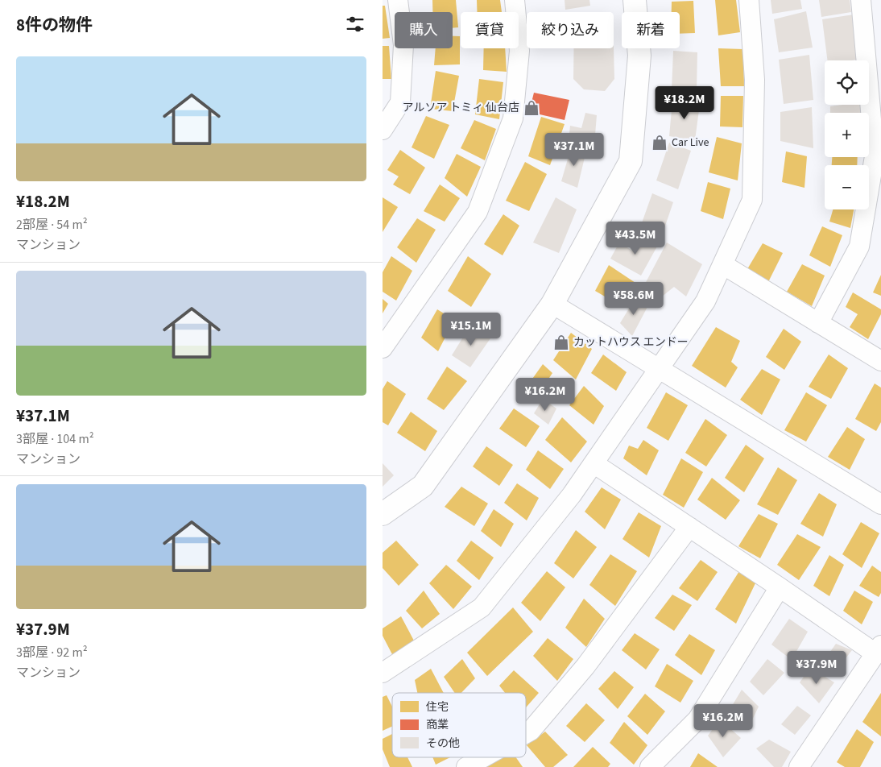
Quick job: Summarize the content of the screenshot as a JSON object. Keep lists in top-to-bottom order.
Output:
{
  "places": {
    "shop": ["アルソア トミィ 仙台店", "Car Live", "カットハウス エンドー"]
  },
  "legend": ["住宅", "商業", "その他"],
  "page": {
    "heading": "8件の物件",
    "chip": [
      "購入",
      "賃貸",
      "絞り込み",
      "新着"
    ],
    "list": [
      {
        "name": "¥18.2M",
        "note": "2部屋 · 54 m² · マンション"
      },
      {
        "name": "¥37.1M",
        "note": "3部屋 · 104 m² · マンション"
      },
      {
        "name": "¥37.9M",
        "note": "3部屋 · 92 m² · マンション"
      }
    ],
    "map_buttons": ["+", "−"],
    "price": [
      "¥18.2M",
      "¥37.1M",
      "¥43.5M",
      "¥58.6M",
      "¥15.1M",
      "¥16.2M",
      "¥37.9M",
      "¥16.2M"
    ]
  }
}
